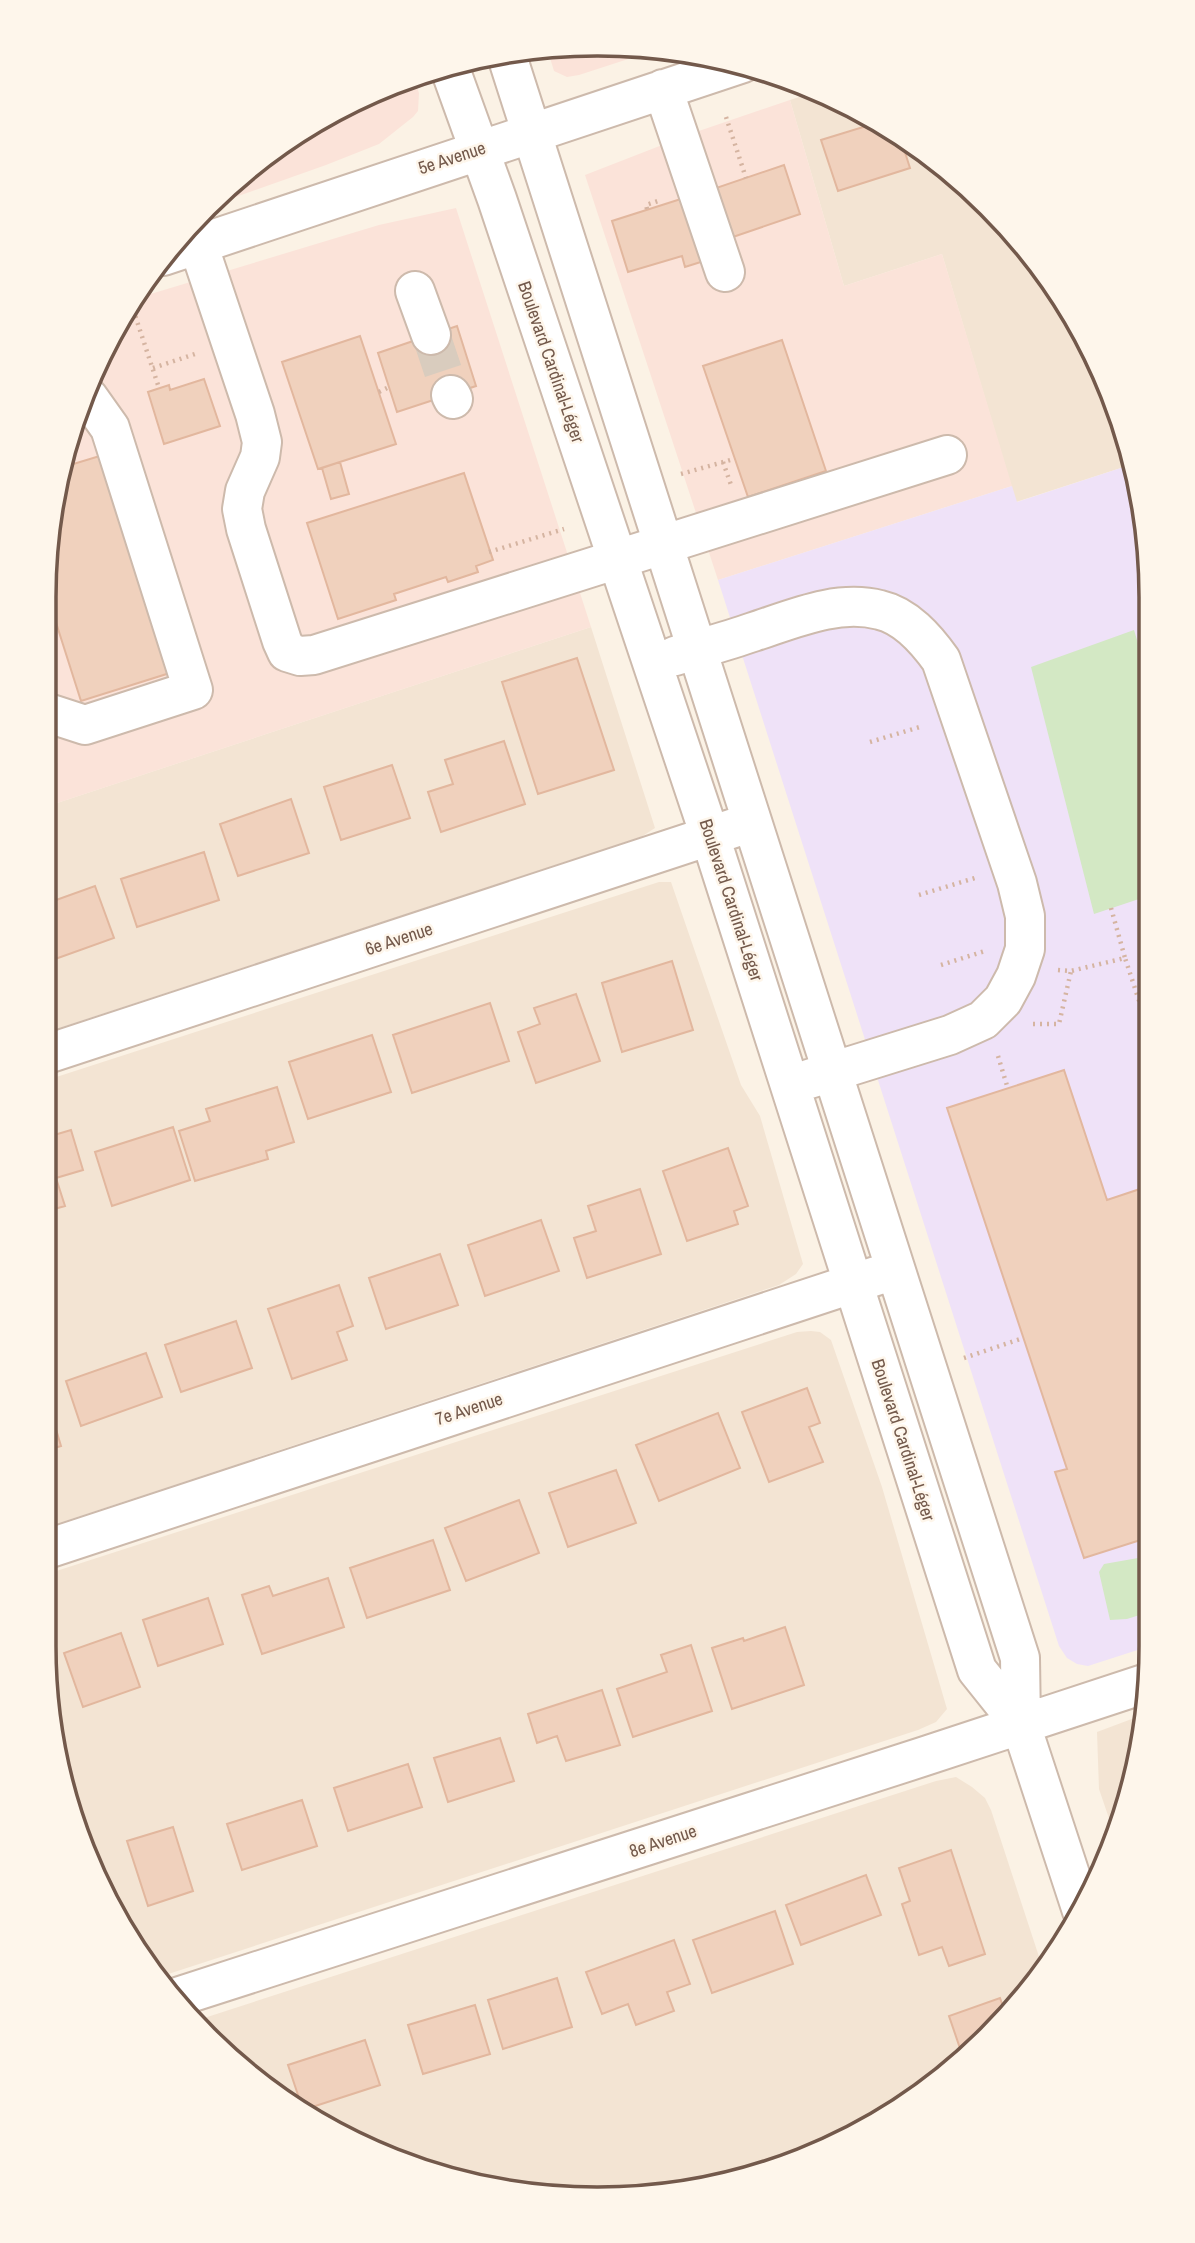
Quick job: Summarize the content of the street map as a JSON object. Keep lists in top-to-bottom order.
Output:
{
  "streets": {
    "street": [
      "5e Avenue",
      "Boulevard Cardinal-Léger",
      "6e Avenue",
      "7e Avenue",
      "8e Avenue"
    ]
  },
  "crossings": [
    ["5e Avenue", "Boulevard Cardinal-Léger"],
    ["Boulevard Cardinal-Léger", "6e Avenue"],
    ["Boulevard Cardinal-Léger", "7e Avenue"],
    ["Boulevard Cardinal-Léger", "8e Avenue"]
  ]
}
